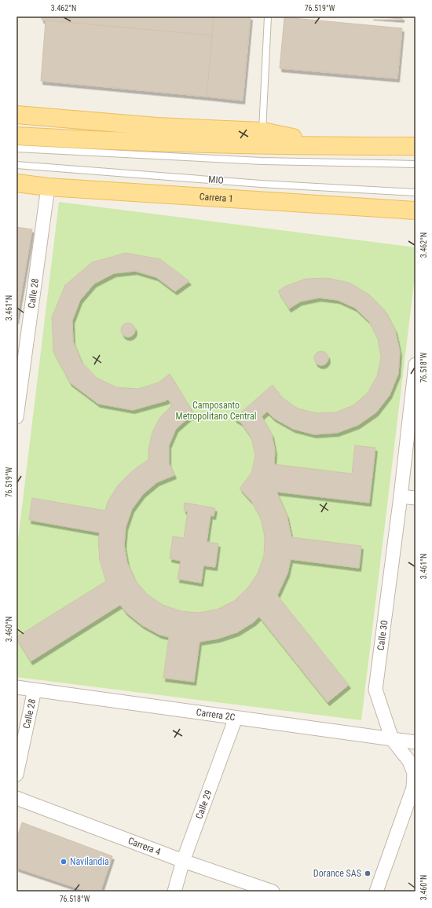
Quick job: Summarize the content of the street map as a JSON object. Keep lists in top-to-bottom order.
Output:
{
  "streets": {
    "main road": ["Carrera 1"],
    "street": [
      "Calle 28",
      "Calle 30",
      "Carrera 2C",
      "Calle 29",
      "Carrera 4"
    ],
    "lane": ["MIO"]
  },
  "crossings": [
    ["Carrera 1", "Calle 28"],
    ["Calle 28", "Carrera 2C"],
    ["Calle 30", "Carrera 2C"],
    ["Carrera 2C", "Calle 29"],
    ["Calle 29", "Carrera 4"]
  ],
  "parks": ["Camposanto Metropolitano Central"],
  "places": ["Navilandia", "Dorance SAS"],
  "coordinates": [
    "3.462°N",
    "76.519°W",
    "3.461°N",
    "76.518°W",
    "3.460°N"
  ]
}
